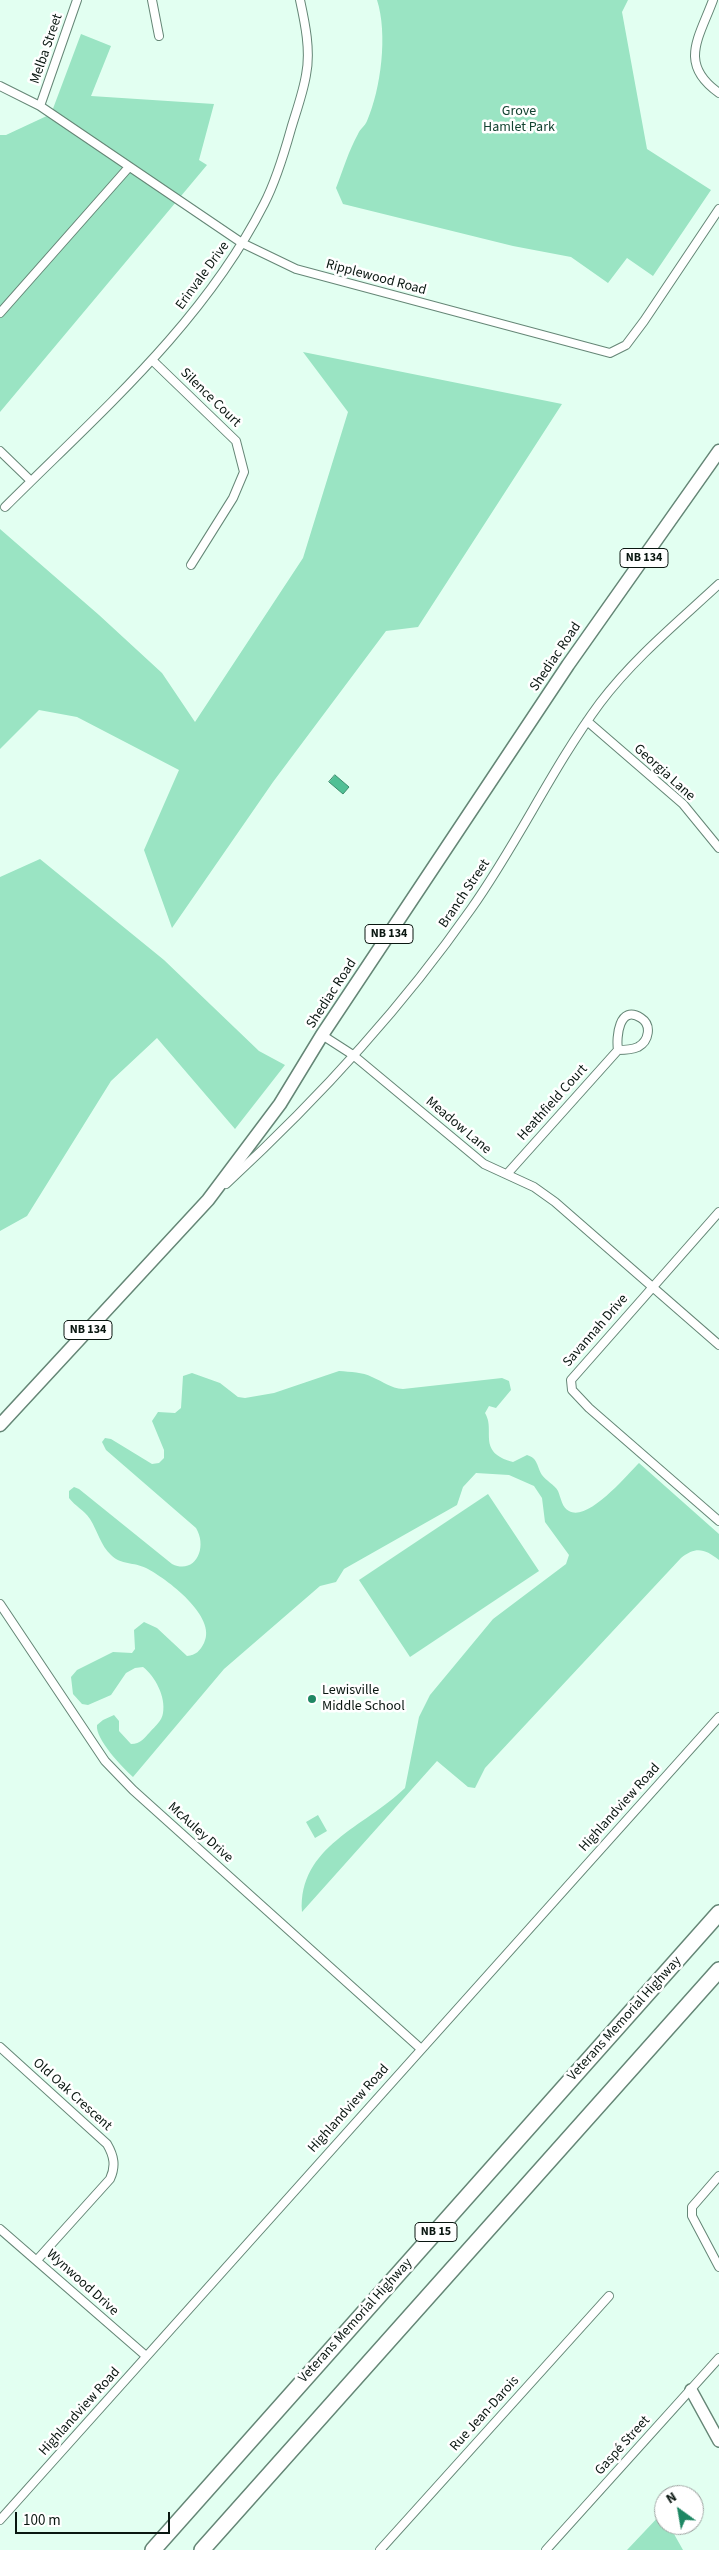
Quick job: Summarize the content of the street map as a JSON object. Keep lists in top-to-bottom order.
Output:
{
  "streets": {
    "highway": ["Veterans Memorial Highway", "NB 15"],
    "main road": ["NB 134", "Shediac Road"],
    "street": [
      "Melba Street",
      "Erinvale Drive",
      "Ripplewood Road",
      "Silence Court",
      "Georgia Lane",
      "Branch Street",
      "Heathfield Court",
      "Meadow Lane",
      "Savannah Drive",
      "Highlandview Road",
      "McAuley Drive",
      "Old Oak Crescent",
      "Wynwood Drive",
      "Rue Jean-Darois",
      "Gaspé Street"
    ]
  },
  "crossings": [
    ["Melba Street", "Ripplewood Road"],
    ["Erinvale Drive", "Ripplewood Road"],
    ["Erinvale Drive", "Silence Court"],
    ["Shediac Road", "Branch Street"],
    ["Shediac Road", "Meadow Lane"],
    ["Georgia Lane", "Branch Street"],
    ["Branch Street", "Meadow Lane"],
    ["Heathfield Court", "Meadow Lane"],
    ["Meadow Lane", "Savannah Drive"],
    ["Highlandview Road", "McAuley Drive"],
    ["Highlandview Road", "Wynwood Drive"],
    ["Old Oak Crescent", "Wynwood Drive"]
  ],
  "parks": ["Grove Hamlet Park"],
  "places": ["Lewisville Middle School"],
  "scale_bar": "100 m",
  "north": "top left"
}
